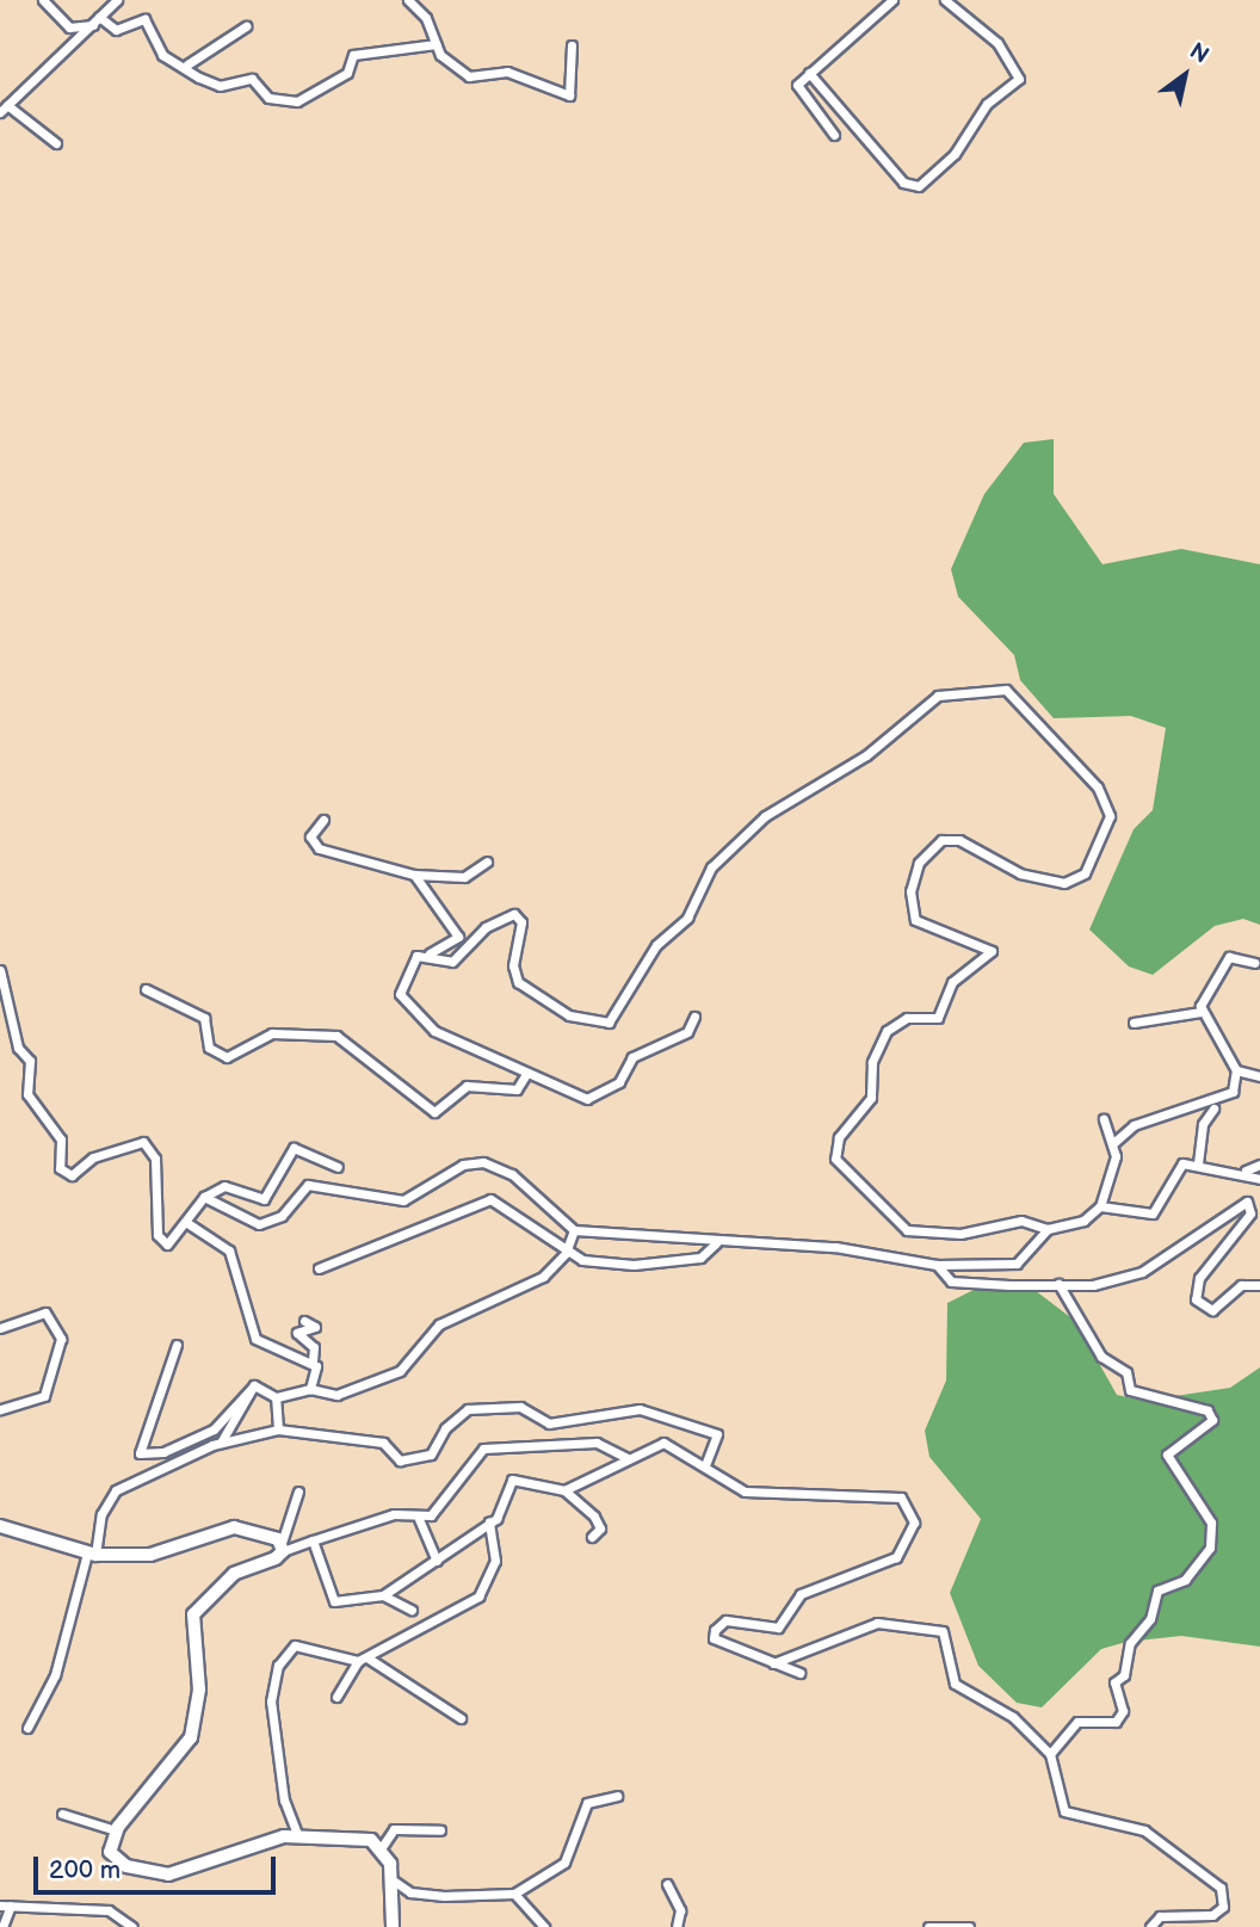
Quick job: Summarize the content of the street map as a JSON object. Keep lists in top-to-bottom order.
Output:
{
  "scale_bar": "200 m",
  "north": "top right"
}
